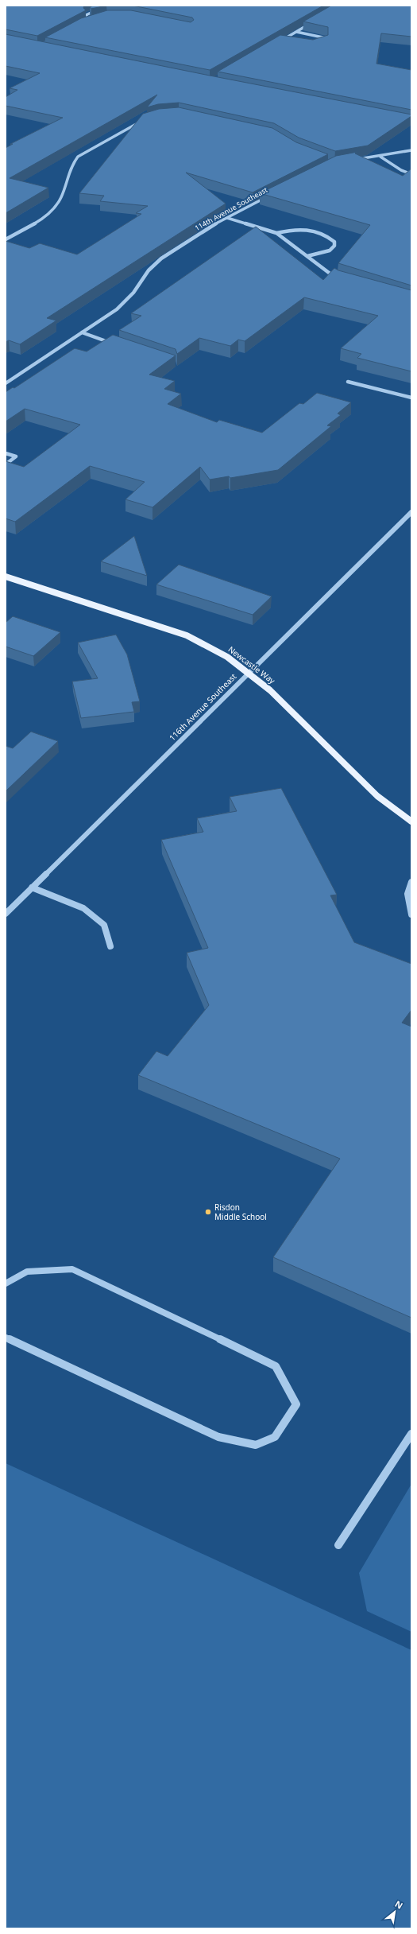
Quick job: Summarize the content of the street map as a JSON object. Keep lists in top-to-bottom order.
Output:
{
  "streets": {
    "main road": ["Newcastle Way"],
    "street": ["114th Avenue Southeast", "116th Avenue Southeast"]
  },
  "crossings": [
    ["Newcastle Way", "116th Avenue Southeast"]
  ],
  "places": ["Risdon Middle School"],
  "north": "top right"
}
